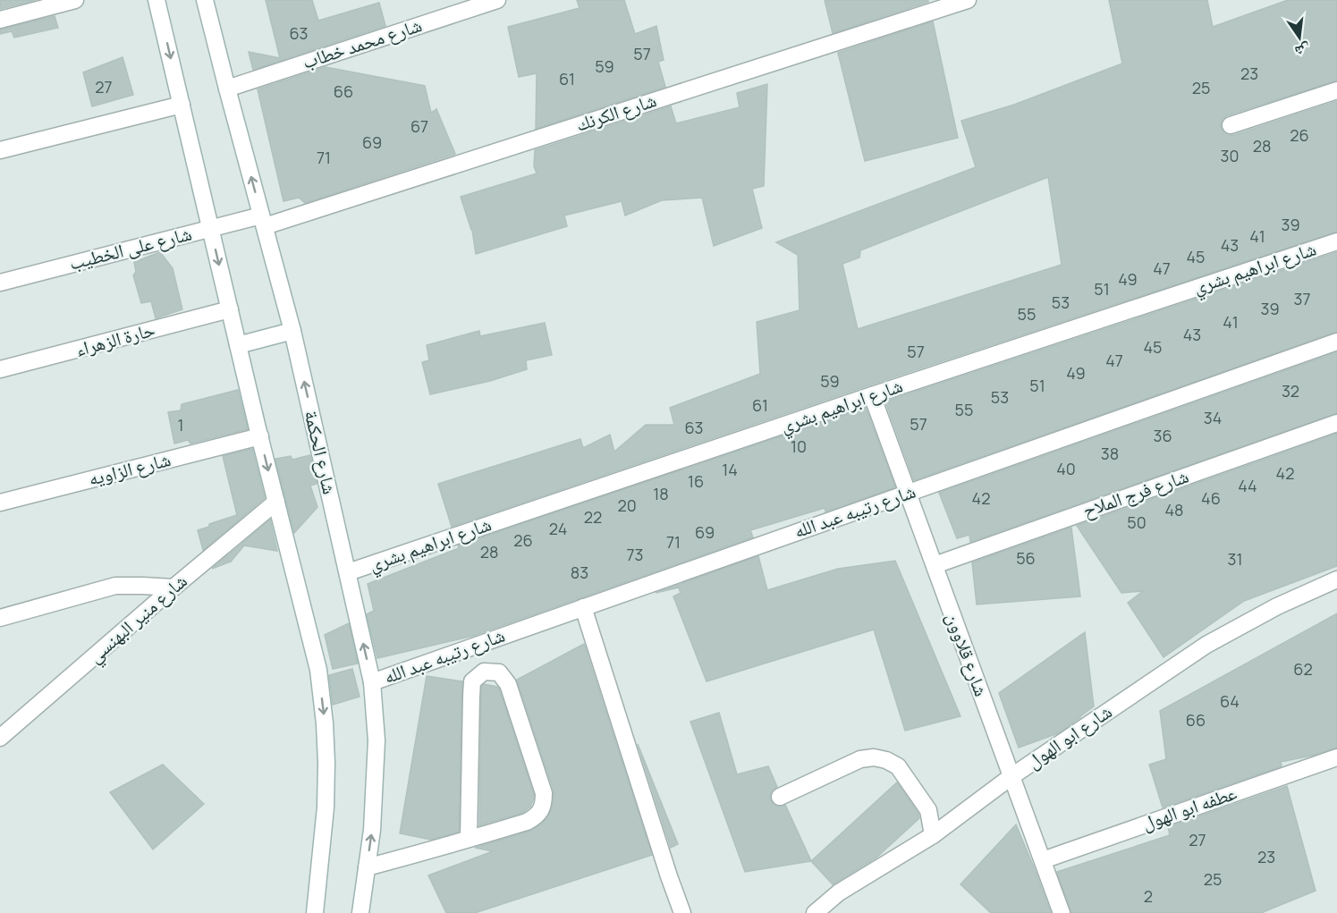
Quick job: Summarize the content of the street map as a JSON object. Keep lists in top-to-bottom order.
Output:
{
  "streets": {
    "street": [
      "شارع محمد خطاب",
      "شارع الكرنك",
      "شارع على الخطيب",
      "شارع ابراهيم بشري",
      "حارة الزهراء",
      "شارع الحكمة",
      "شارع الزاويه",
      "شارع فرج الملاح",
      "شارع رتيبه عبد الله",
      "شارع منير البهنسي",
      "شارع قلاوون",
      "شارع ابو الهول",
      "عطفه ابو الهول"
    ]
  },
  "crossings": [
    ["شارع محمد خطاب", "شارع الحكمة"],
    ["شارع الكرنك", "شارع على الخطيب"],
    ["شارع الكرنك", "شارع الحكمة"],
    ["شارع على الخطيب", "شارع الحكمة"],
    ["شارع ابراهيم بشري", "شارع الحكمة"],
    ["شارع ابراهيم بشري", "شارع قلاوون"],
    ["شارع الحكمة", "شارع رتيبه عبد الله"],
    ["شارع فرج الملاح", "شارع قلاوون"],
    ["شارع رتيبه عبد الله", "شارع قلاوون"],
    ["شارع قلاوون", "شارع ابو الهول"],
    ["شارع قلاوون", "عطفه ابو الهول"]
  ],
  "house_numbers": [
    "63",
    "57",
    "59",
    "23",
    "61",
    "27",
    "25",
    "66",
    "67",
    "26",
    "69",
    "28",
    "30",
    "71",
    "39",
    "41",
    "43",
    "45",
    "47",
    "49",
    "51",
    "37",
    "53",
    "39",
    "55",
    "41",
    "43",
    "45",
    "57",
    "47",
    "49",
    "59",
    "51",
    "32",
    "53",
    "61",
    "55",
    "34",
    "57",
    "1",
    "63",
    "36",
    "10",
    "38",
    "40",
    "14",
    "42",
    "16",
    "44",
    "18",
    "42",
    "46",
    "20",
    "48",
    "22",
    "50",
    "24",
    "69",
    "26",
    "71",
    "28",
    "73",
    "56",
    "31",
    "83",
    "62",
    "64",
    "66",
    "27",
    "23",
    "25",
    "2"
  ],
  "north": "bottom"
}
